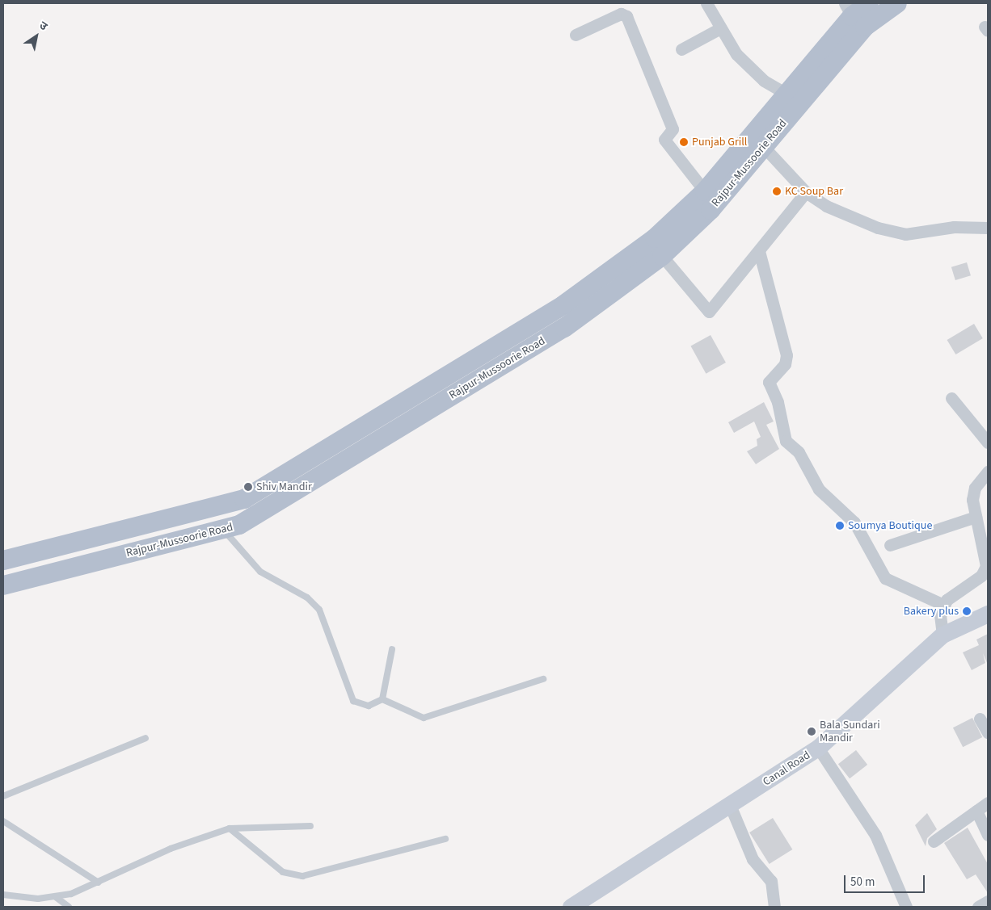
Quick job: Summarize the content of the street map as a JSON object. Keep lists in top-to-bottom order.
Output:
{
  "streets": {
    "main road": ["Rajpur-Mussoorie Road"],
    "street": ["Canal Road"]
  },
  "places": [
    "Punjab Grill",
    "KC Soup Bar",
    "Shiv Mandir",
    "Soumya Boutique",
    "Bakery plus",
    "Bala Sundari Mandir"
  ],
  "scale_bar": "50 m",
  "north": "top right"
}
